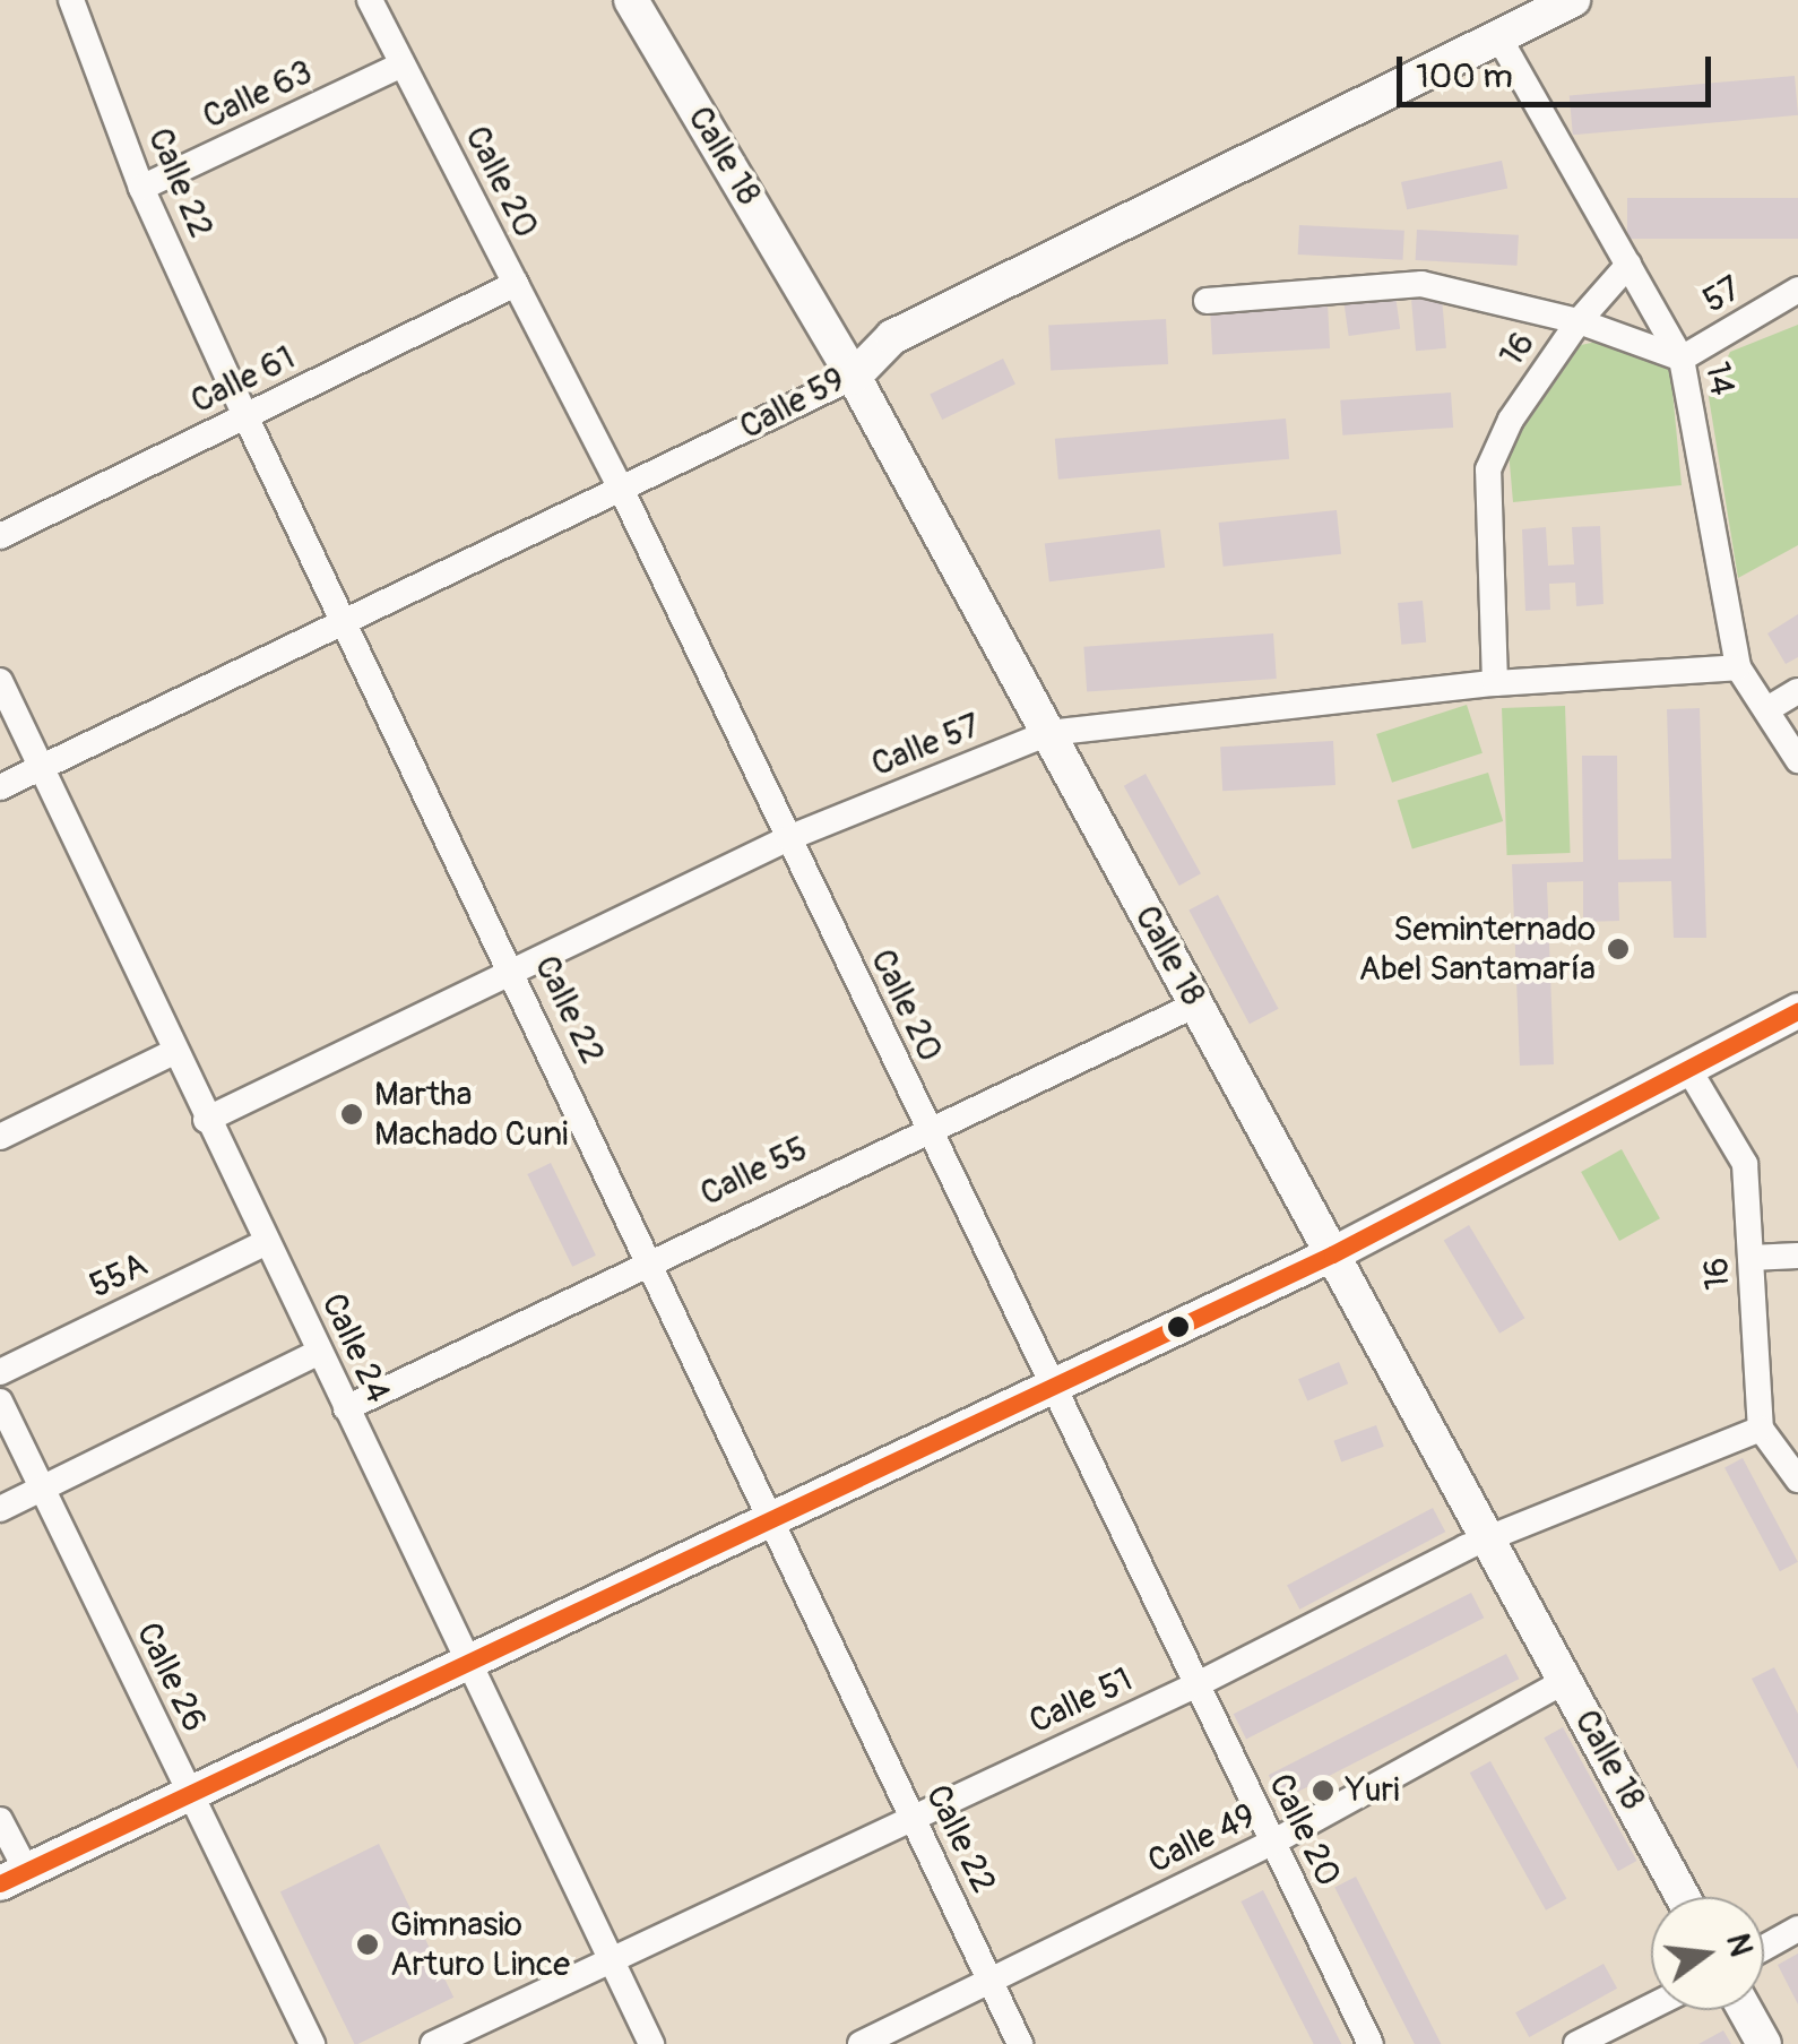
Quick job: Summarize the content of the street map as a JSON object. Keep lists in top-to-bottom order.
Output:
{
  "streets": {
    "street": [
      "Calle 63",
      "Calle 18",
      "Calle 20",
      "Calle 22",
      "57",
      "16",
      "14",
      "Calle 61",
      "Calle 59",
      "Calle 57",
      "Calle 55",
      "55A",
      "Calle 24",
      "Calle 26",
      "Calle 51",
      "Calle 49"
    ]
  },
  "crossings": [
    ["Calle 63", "Calle 20"],
    ["Calle 63", "Calle 22"],
    ["Calle 18", "Calle 59"],
    ["Calle 18", "Calle 57"],
    ["Calle 18", "Calle 55"],
    ["Calle 18", "Calle 51"],
    ["Calle 18", "Calle 49"],
    ["Calle 20", "Calle 61"],
    ["Calle 20", "Calle 59"],
    ["Calle 20", "Calle 57"],
    ["Calle 20", "Calle 55"],
    ["Calle 20", "Calle 51"],
    ["Calle 20", "Calle 49"],
    ["Calle 22", "Calle 61"],
    ["Calle 22", "Calle 59"],
    ["Calle 22", "Calle 57"],
    ["Calle 22", "Calle 55"],
    ["Calle 22", "Calle 51"],
    ["Calle 22", "Calle 49"],
    ["57", "14"],
    ["16", "14"],
    ["16", "Calle 57"],
    ["16", "Calle 51"],
    ["14", "Calle 59"],
    ["14", "Calle 57"],
    ["Calle 59", "Calle 24"],
    ["Calle 57", "Calle 24"],
    ["Calle 55", "Calle 24"],
    ["55A", "Calle 24"],
    ["Calle 24", "Calle 51"]
  ],
  "places": [
    "Seminternado Abel Santamaría",
    "Martha Machado Cuni",
    "Yuri",
    "Gimnasio Arturo Lince"
  ],
  "scale_bar": "100 m",
  "north": "right"
}
